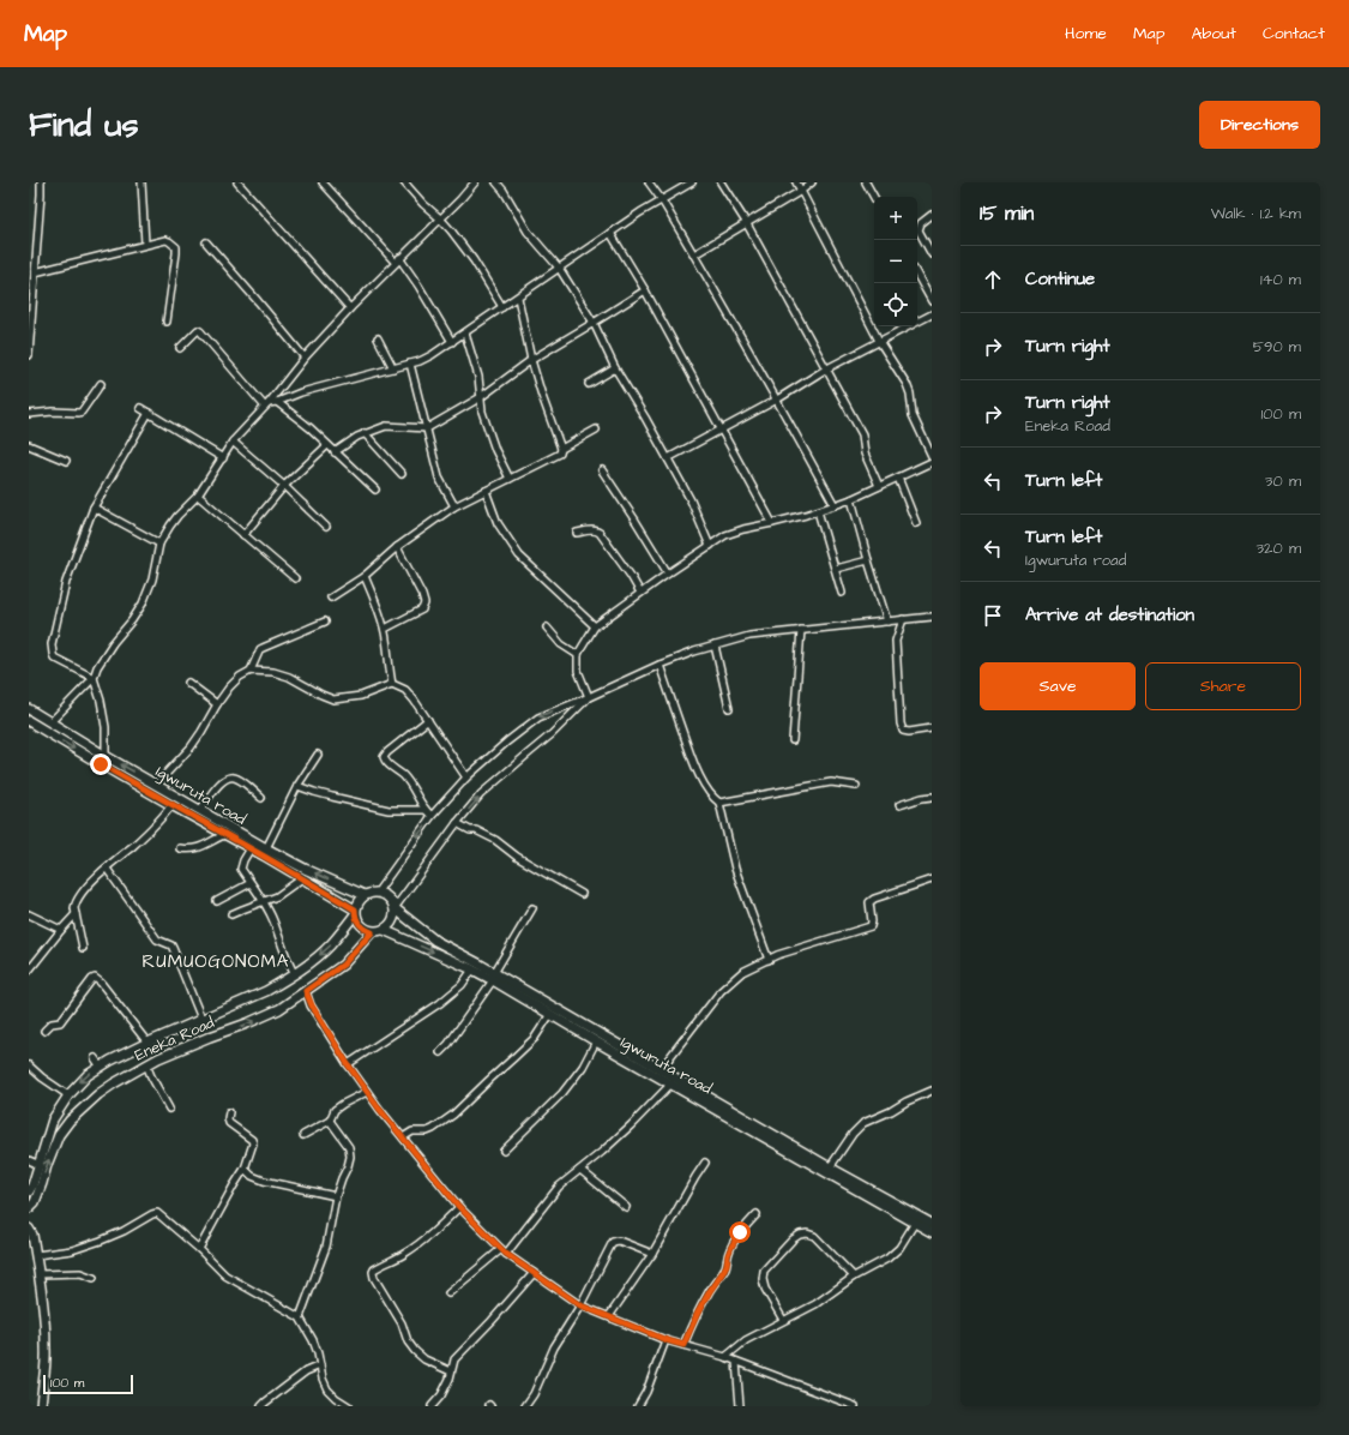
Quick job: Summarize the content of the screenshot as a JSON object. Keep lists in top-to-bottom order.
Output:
{
  "streets": {
    "main road": ["Igwuruta road", "Eneka Road"]
  },
  "crossings": [
    ["Igwuruta road", "Eneka Road"]
  ],
  "districts": ["RUMUOGONOMA"],
  "scale_bar": "100 m",
  "page": {
    "header": "Map",
    "nav": [
      "Home",
      "Map",
      "About",
      "Contact"
    ],
    "buttons": [
      "Directions",
      ["Save", "Share"]
    ],
    "title": "Find us",
    "heading": ["15 min", "Walk · 1.2 km"],
    "map_buttons": ["+", "−"],
    "list": [
      ["Continue", "140 m"],
      ["Turn right", "590 m"],
      ["Turn right", "Eneka Road", "100 m"],
      ["Turn left", "30 m"],
      ["Turn left", "Igwuruta road", "320 m"],
      "Arrive at destination"
    ],
    "scale": "100 m"
  }
}
